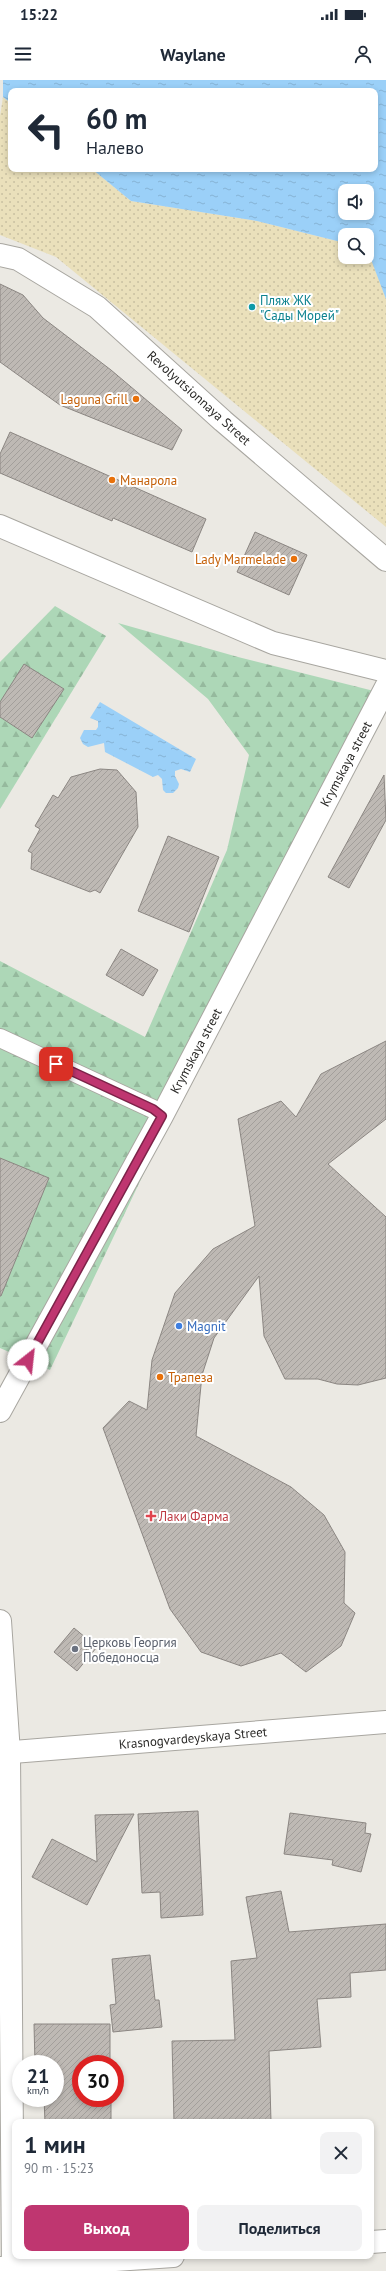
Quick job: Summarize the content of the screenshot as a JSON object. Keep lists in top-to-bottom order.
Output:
{
  "streets": {
    "street": ["Revolyutsionnaya Street", "Krymskaya street", "Krasnogvardeyskaya Street"]
  },
  "places": {
    "other": [
      "Пляж ЖК \"Сады Морей\"",
      "Laguna Grill",
      "Манарола",
      "Lady Marmelade",
      "Magnit",
      "Трапеза",
      "Церковь Георгия Победоносца"
    ],
    "health": ["Лаки Фарма"]
  },
  "page": {
    "status": "15:22",
    "header": "Waylane",
    "turn": ["60 m", "Налево"],
    "speed": "21 km/h",
    "limit": "30",
    "heading": ["1 мин", "90 m · 15:23"],
    "buttons": ["Выход", "Поделиться"]
  }
}
